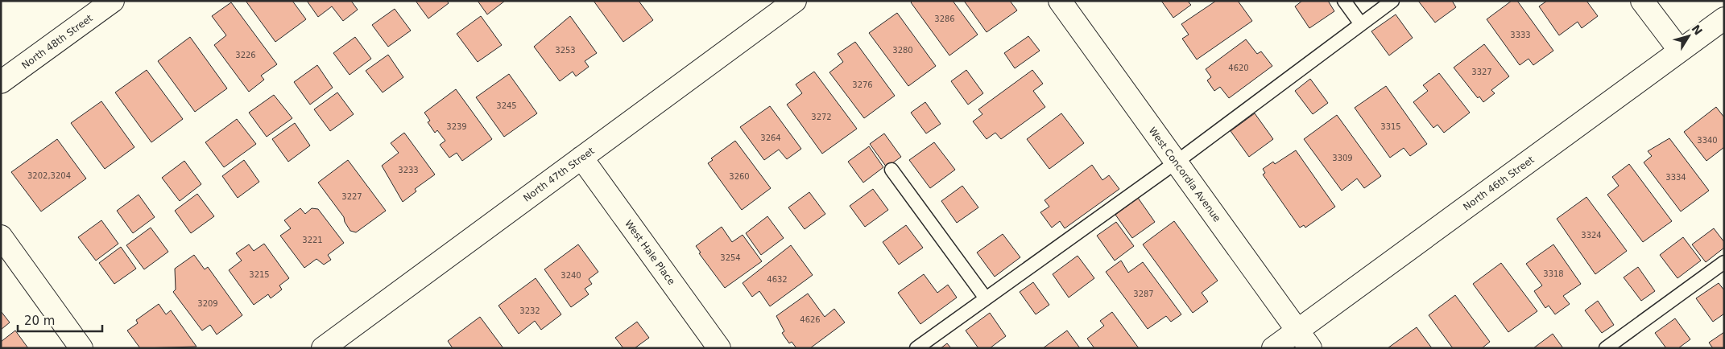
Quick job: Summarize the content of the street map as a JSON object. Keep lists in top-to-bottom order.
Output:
{
  "streets": {
    "street": [
      "North 48th Street",
      "North 47th Street",
      "West Concordia Avenue",
      "North 46th Street",
      "West Hale Place"
    ]
  },
  "crossings": [
    ["North 47th Street", "West Hale Place"],
    ["West Concordia Avenue", "North 46th Street"]
  ],
  "house_numbers": [
    "3286",
    "3333",
    "3253",
    "3280",
    "3226",
    "4620",
    "3327",
    "3276",
    "3245",
    "3272",
    "3239",
    "3315",
    "3264",
    "3340",
    "3309",
    "3233",
    "3202,3204",
    "3260",
    "3334",
    "3227",
    "3324",
    "3221",
    "3254",
    "3318",
    "3215",
    "3240",
    "4632",
    "3287",
    "3209",
    "3232",
    "4626"
  ],
  "scale_bar": "20 m",
  "north": "top right"
}
